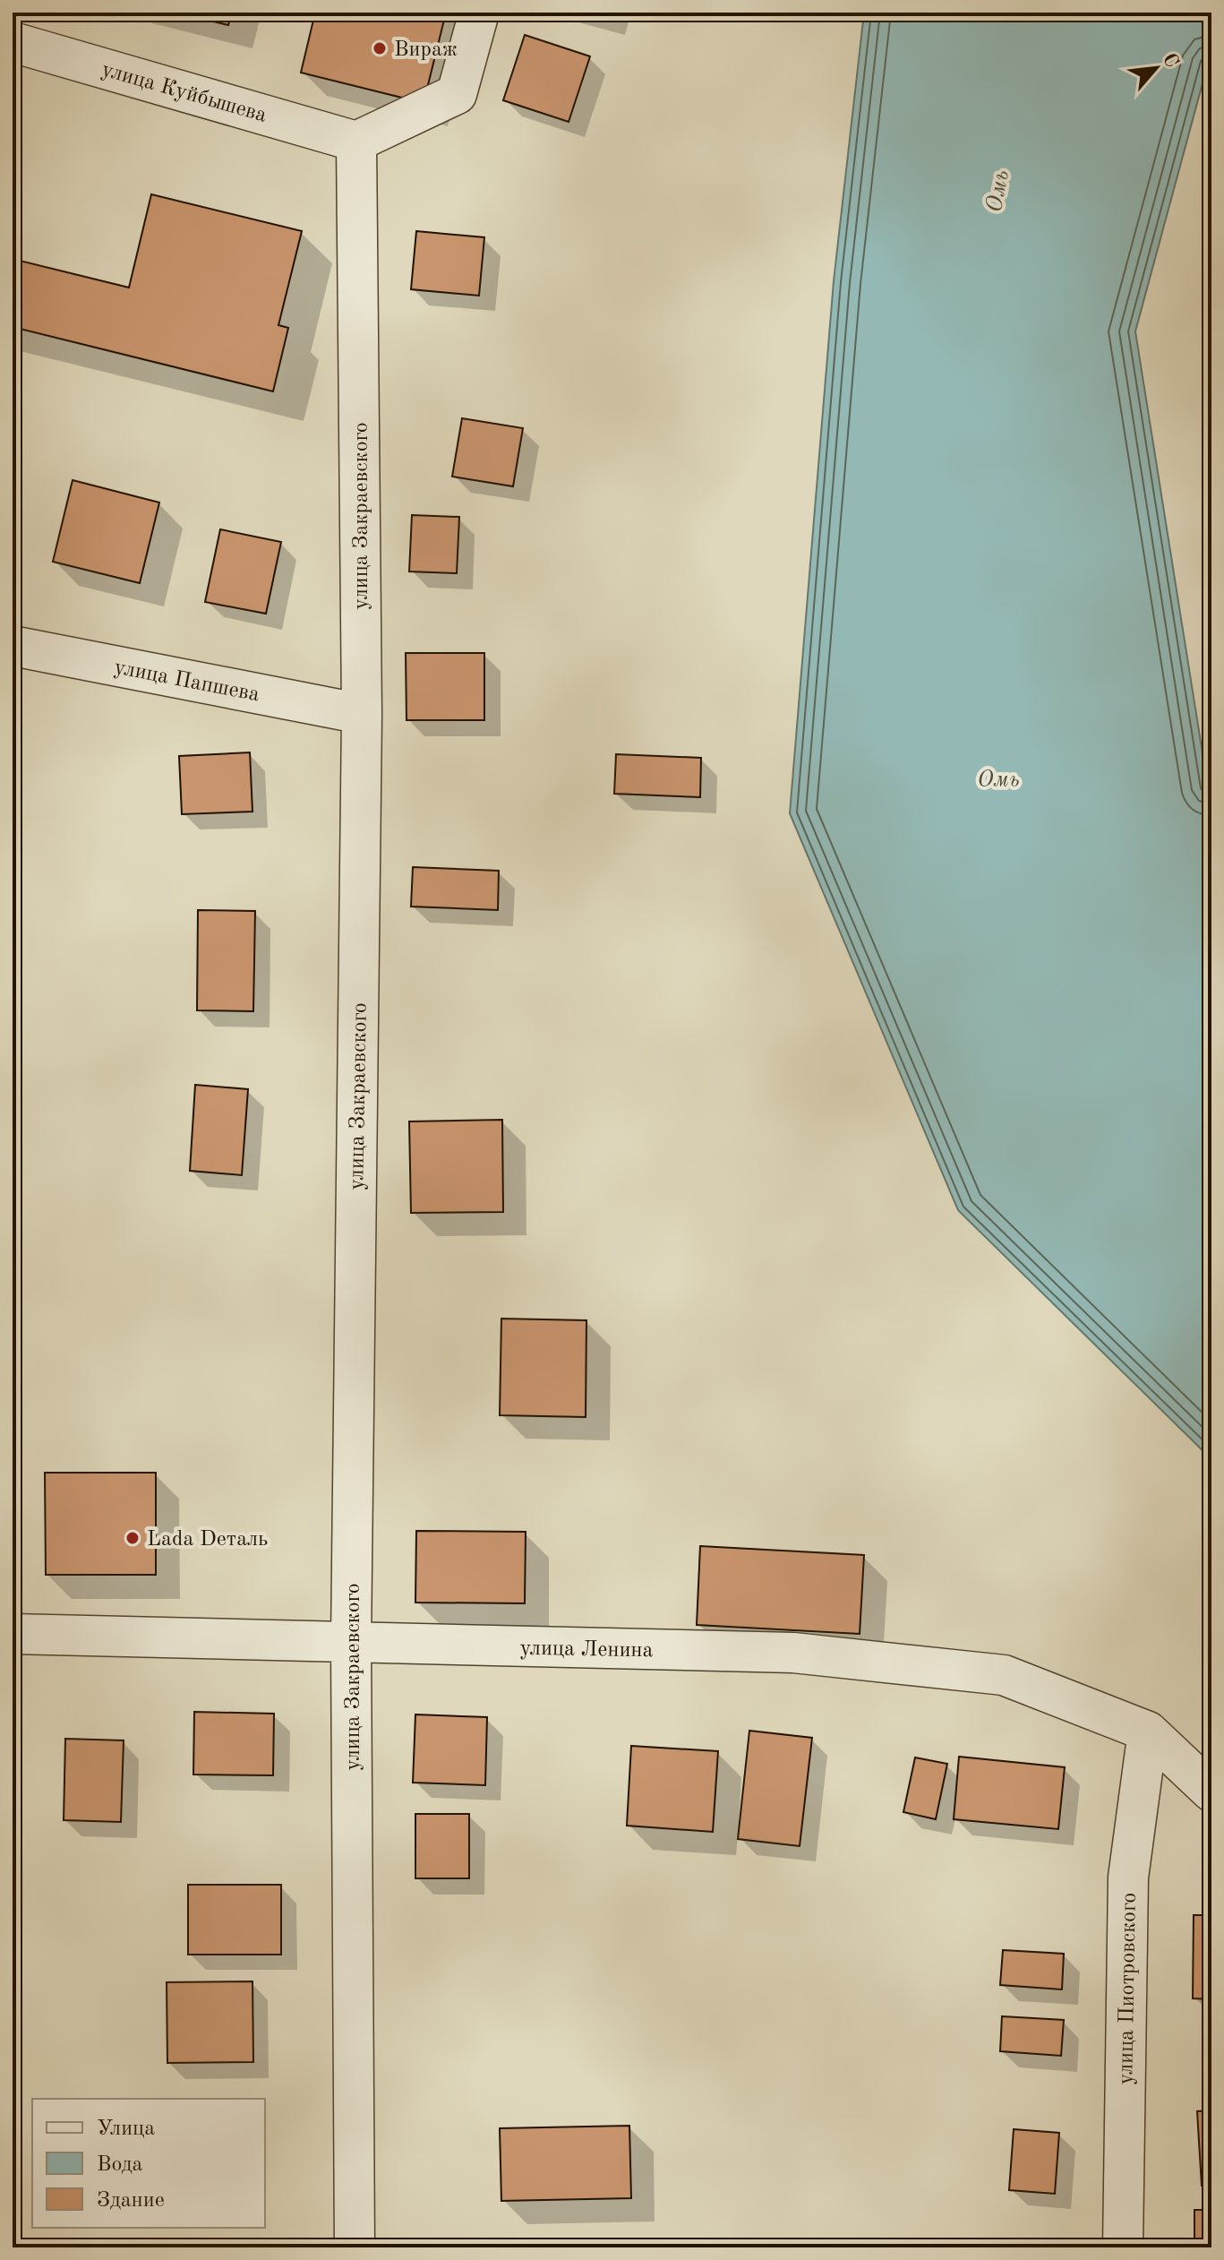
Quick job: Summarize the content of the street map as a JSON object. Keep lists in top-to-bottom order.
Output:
{
  "streets": {
    "street": [
      "улица Куйбышева",
      "улица Закраевского",
      "улица Папшева",
      "улица Ленина",
      "улица Пиотровского"
    ]
  },
  "crossings": [
    ["улица Куйбышева", "улица Закраевского"],
    ["улица Закраевского", "улица Папшева"],
    ["улица Закраевского", "улица Ленина"],
    ["улица Ленина", "улица Пиотровского"]
  ],
  "water": ["Омь"],
  "places": ["Вираж", "Lada Dеталь"],
  "legend": ["Улица", "Вода", "Здание"],
  "north": "top right"
}
